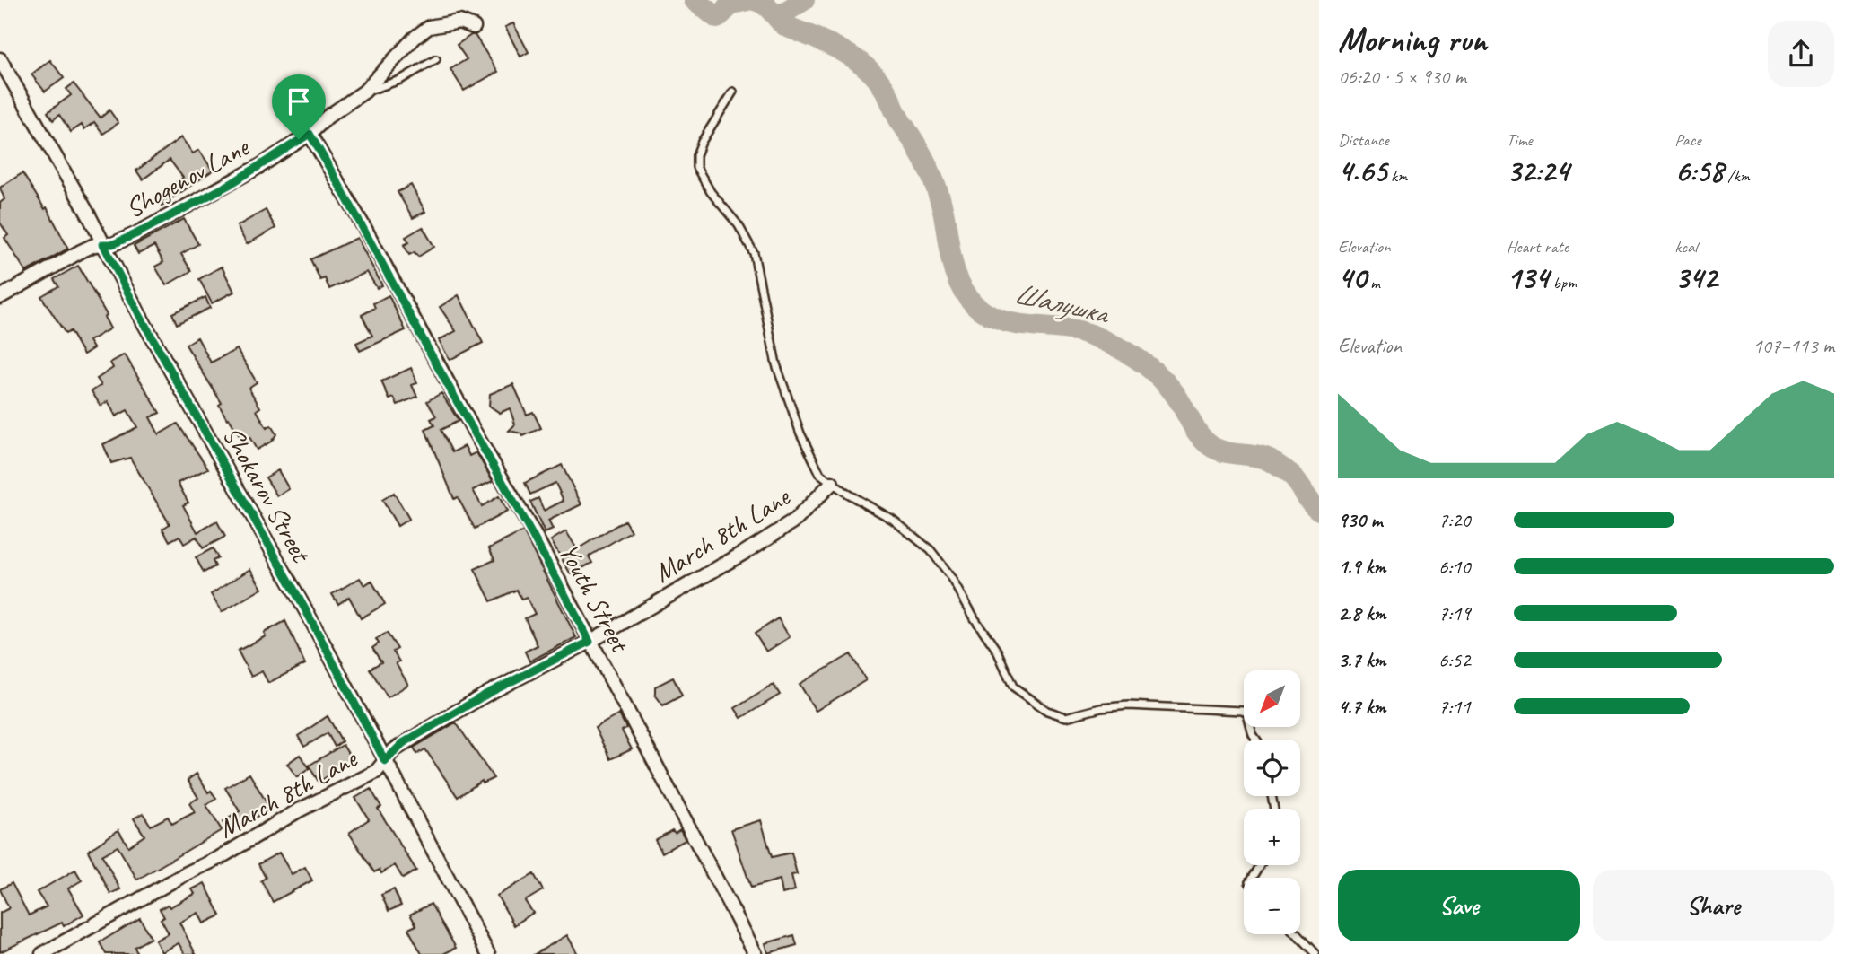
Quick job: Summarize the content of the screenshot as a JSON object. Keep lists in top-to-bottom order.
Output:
{
  "streets": {
    "street": [
      "Shogenov Lane",
      "Shokarov Street",
      "March 8th Lane",
      "Youth Street"
    ]
  },
  "crossings": [
    ["Shogenov Lane", "Shokarov Street"],
    ["Shogenov Lane", "Youth Street"],
    ["Shokarov Street", "March 8th Lane"],
    ["March 8th Lane", "Youth Street"]
  ],
  "water": ["Шалушка"],
  "north": "bottom left",
  "page": {
    "heading": ["Morning run", "06:20 · 5 × 930 m"],
    "stats": [
      ["Distance", "4.65 km"],
      ["Time", "32:24"],
      ["Pace", "6:58 /km"],
      ["Elevation", "40 m"],
      ["Heart rate", "134 bpm"],
      ["kcal", "342"]
    ],
    "chart": ["Elevation", "107–113 m"],
    "list": [
      {
        "name": "930 m",
        "note": "7:20"
      },
      {
        "name": "1.9 km",
        "note": "6:10"
      },
      {
        "name": "2.8 km",
        "note": "7:19"
      },
      {
        "name": "3.7 km",
        "note": "6:52"
      },
      {
        "name": "4.7 km",
        "note": "7:11"
      }
    ],
    "map_buttons": ["+", "−"],
    "buttons": ["Save", "Share"]
  }
}
